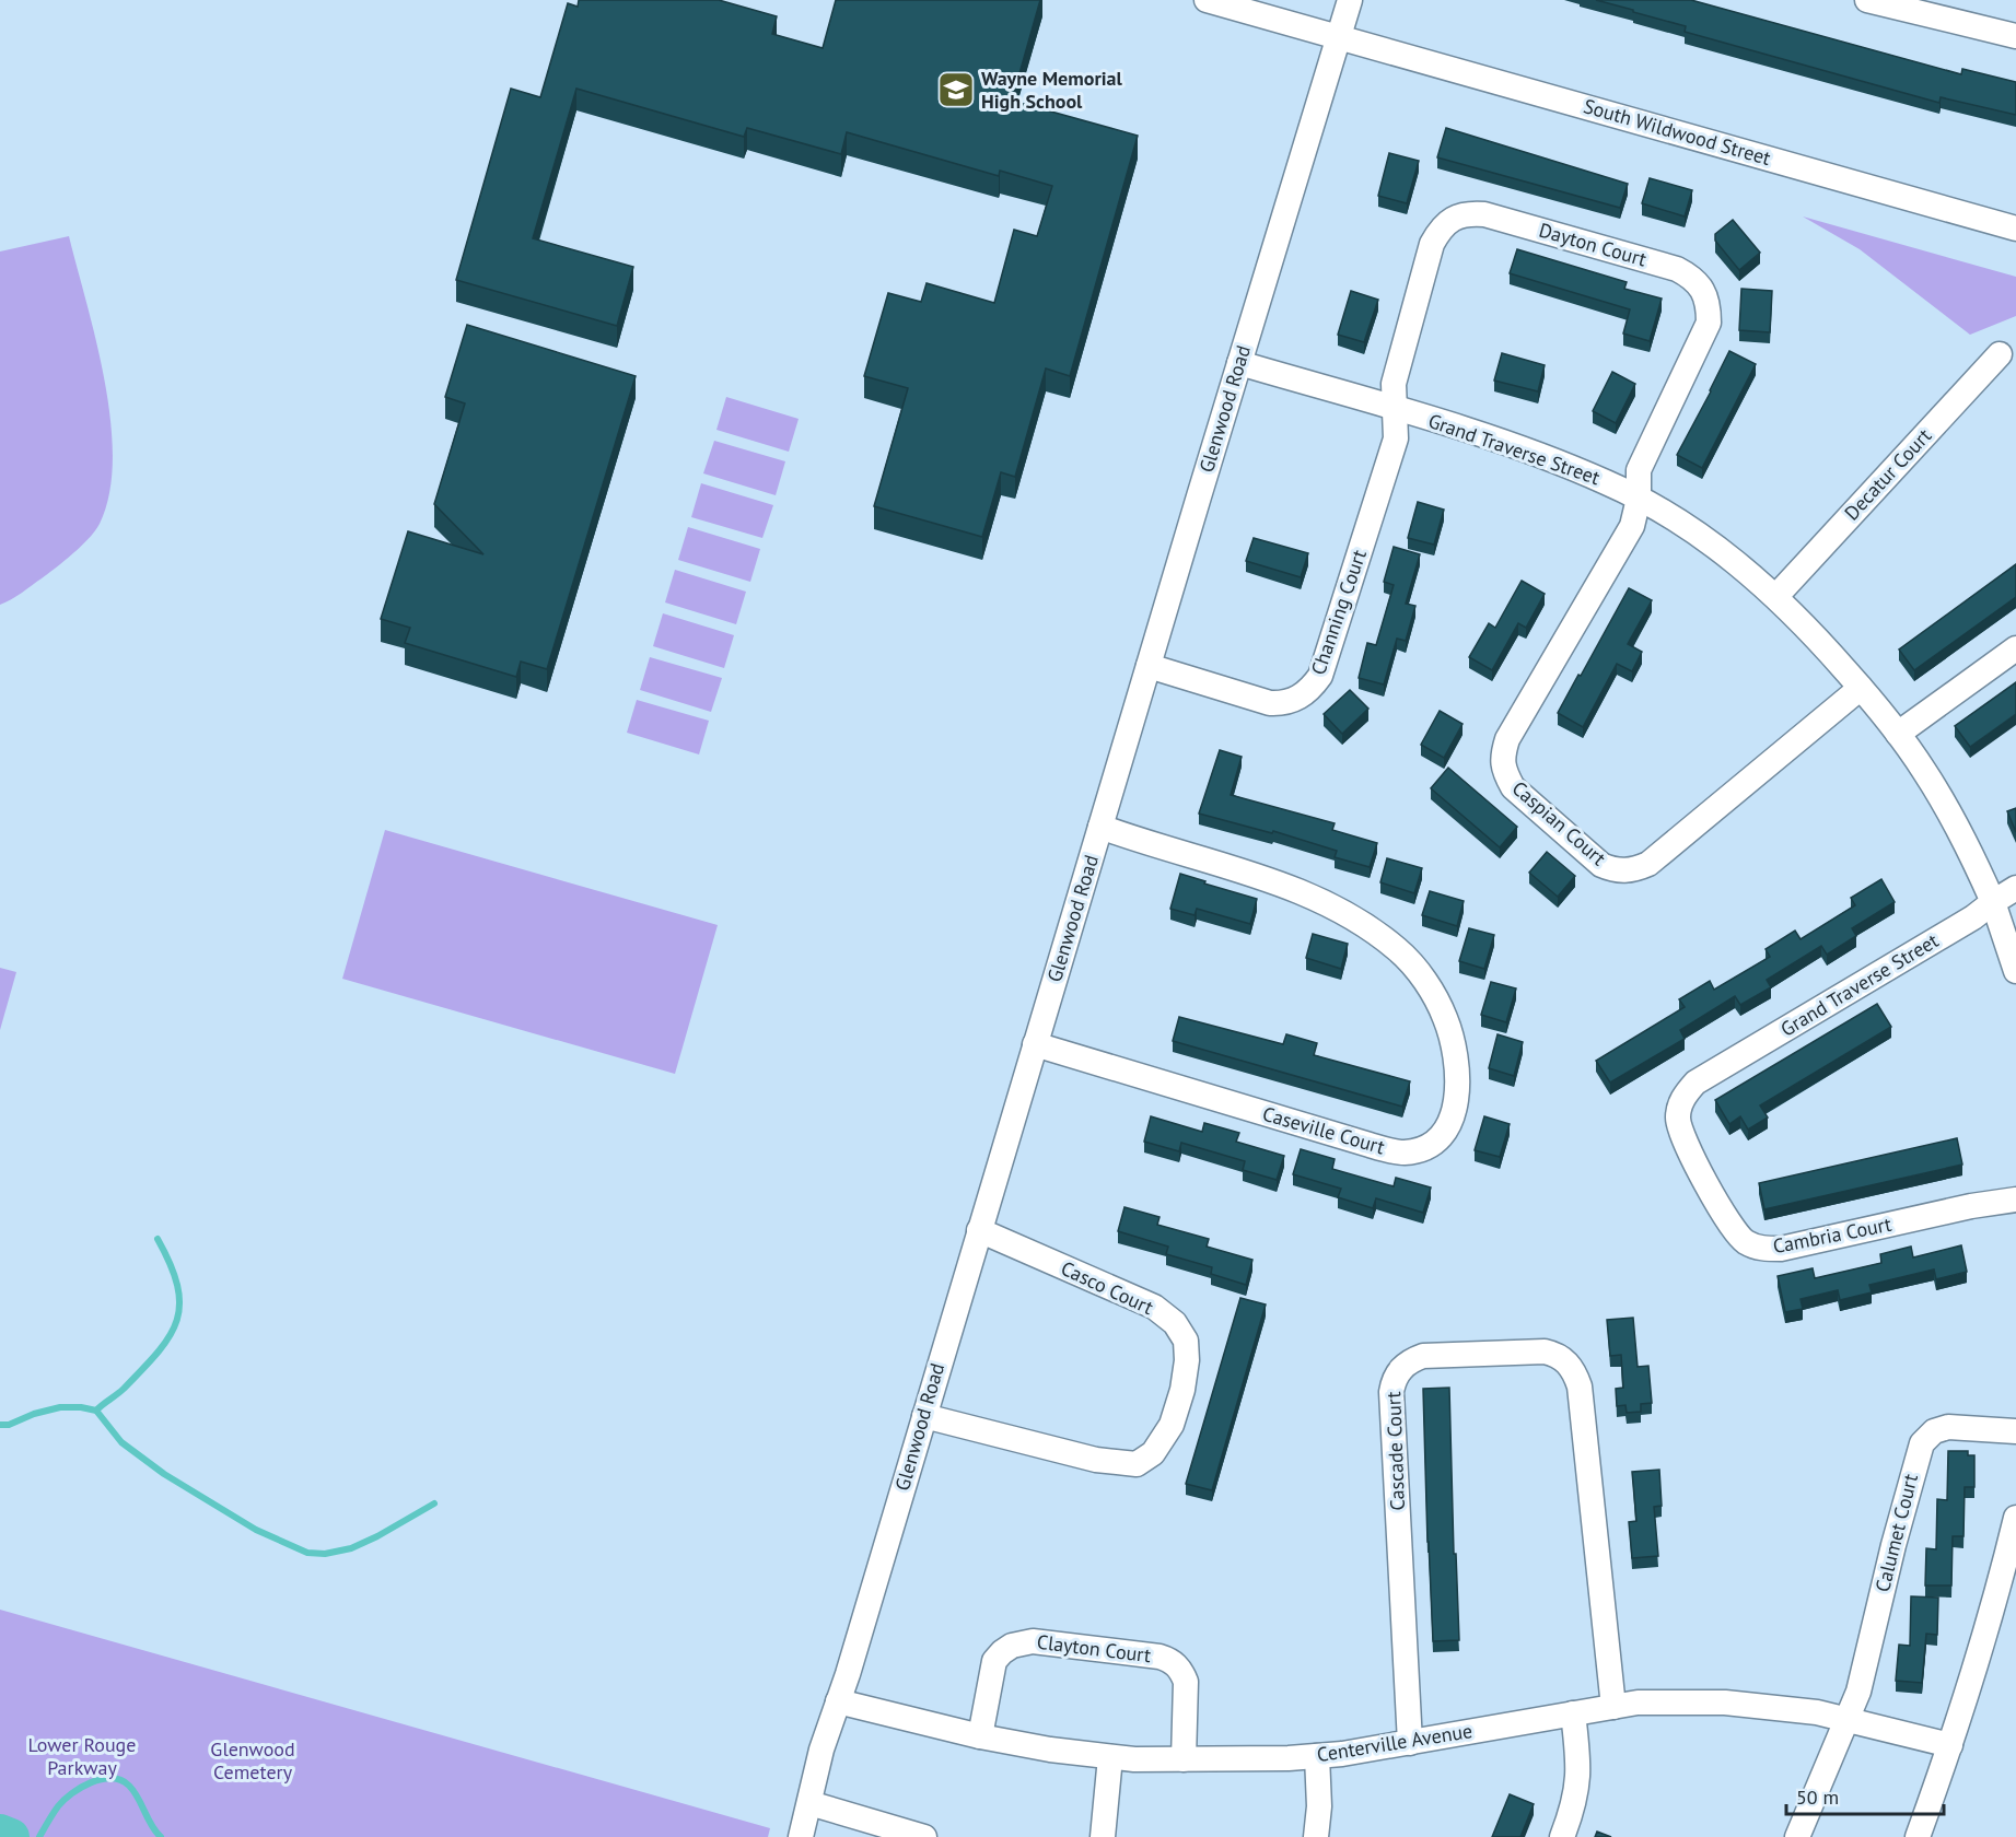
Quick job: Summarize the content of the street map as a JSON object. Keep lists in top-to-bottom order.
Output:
{
  "streets": {
    "street": [
      "South Wildwood Street",
      "Dayton Court",
      "Glenwood Road",
      "Grand Traverse Street",
      "Decatur Court",
      "Channing Court",
      "Caspian Court",
      "Caseville Court",
      "Cambria Court",
      "Casco Court",
      "Cascade Court",
      "Calumet Court",
      "Clayton Court",
      "Centerville Avenue"
    ]
  },
  "crossings": [
    ["South Wildwood Street", "Glenwood Road"],
    ["Dayton Court", "Grand Traverse Street"],
    ["Dayton Court", "Channing Court"],
    ["Dayton Court", "Caspian Court"],
    ["Glenwood Road", "Grand Traverse Street"],
    ["Glenwood Road", "Channing Court"],
    ["Glenwood Road", "Caseville Court"],
    ["Glenwood Road", "Casco Court"],
    ["Glenwood Road", "Centerville Avenue"],
    ["Grand Traverse Street", "Decatur Court"],
    ["Grand Traverse Street", "Channing Court"],
    ["Grand Traverse Street", "Caspian Court"],
    ["Grand Traverse Street", "Cambria Court"],
    ["Cascade Court", "Centerville Avenue"],
    ["Calumet Court", "Centerville Avenue"],
    ["Clayton Court", "Centerville Avenue"]
  ],
  "parks": ["Lower Rouge Parkway", "Glenwood Cemetery"],
  "places": {
    "school or university": ["Wayne Memorial High School"]
  },
  "scale_bar": "50 m"
}
